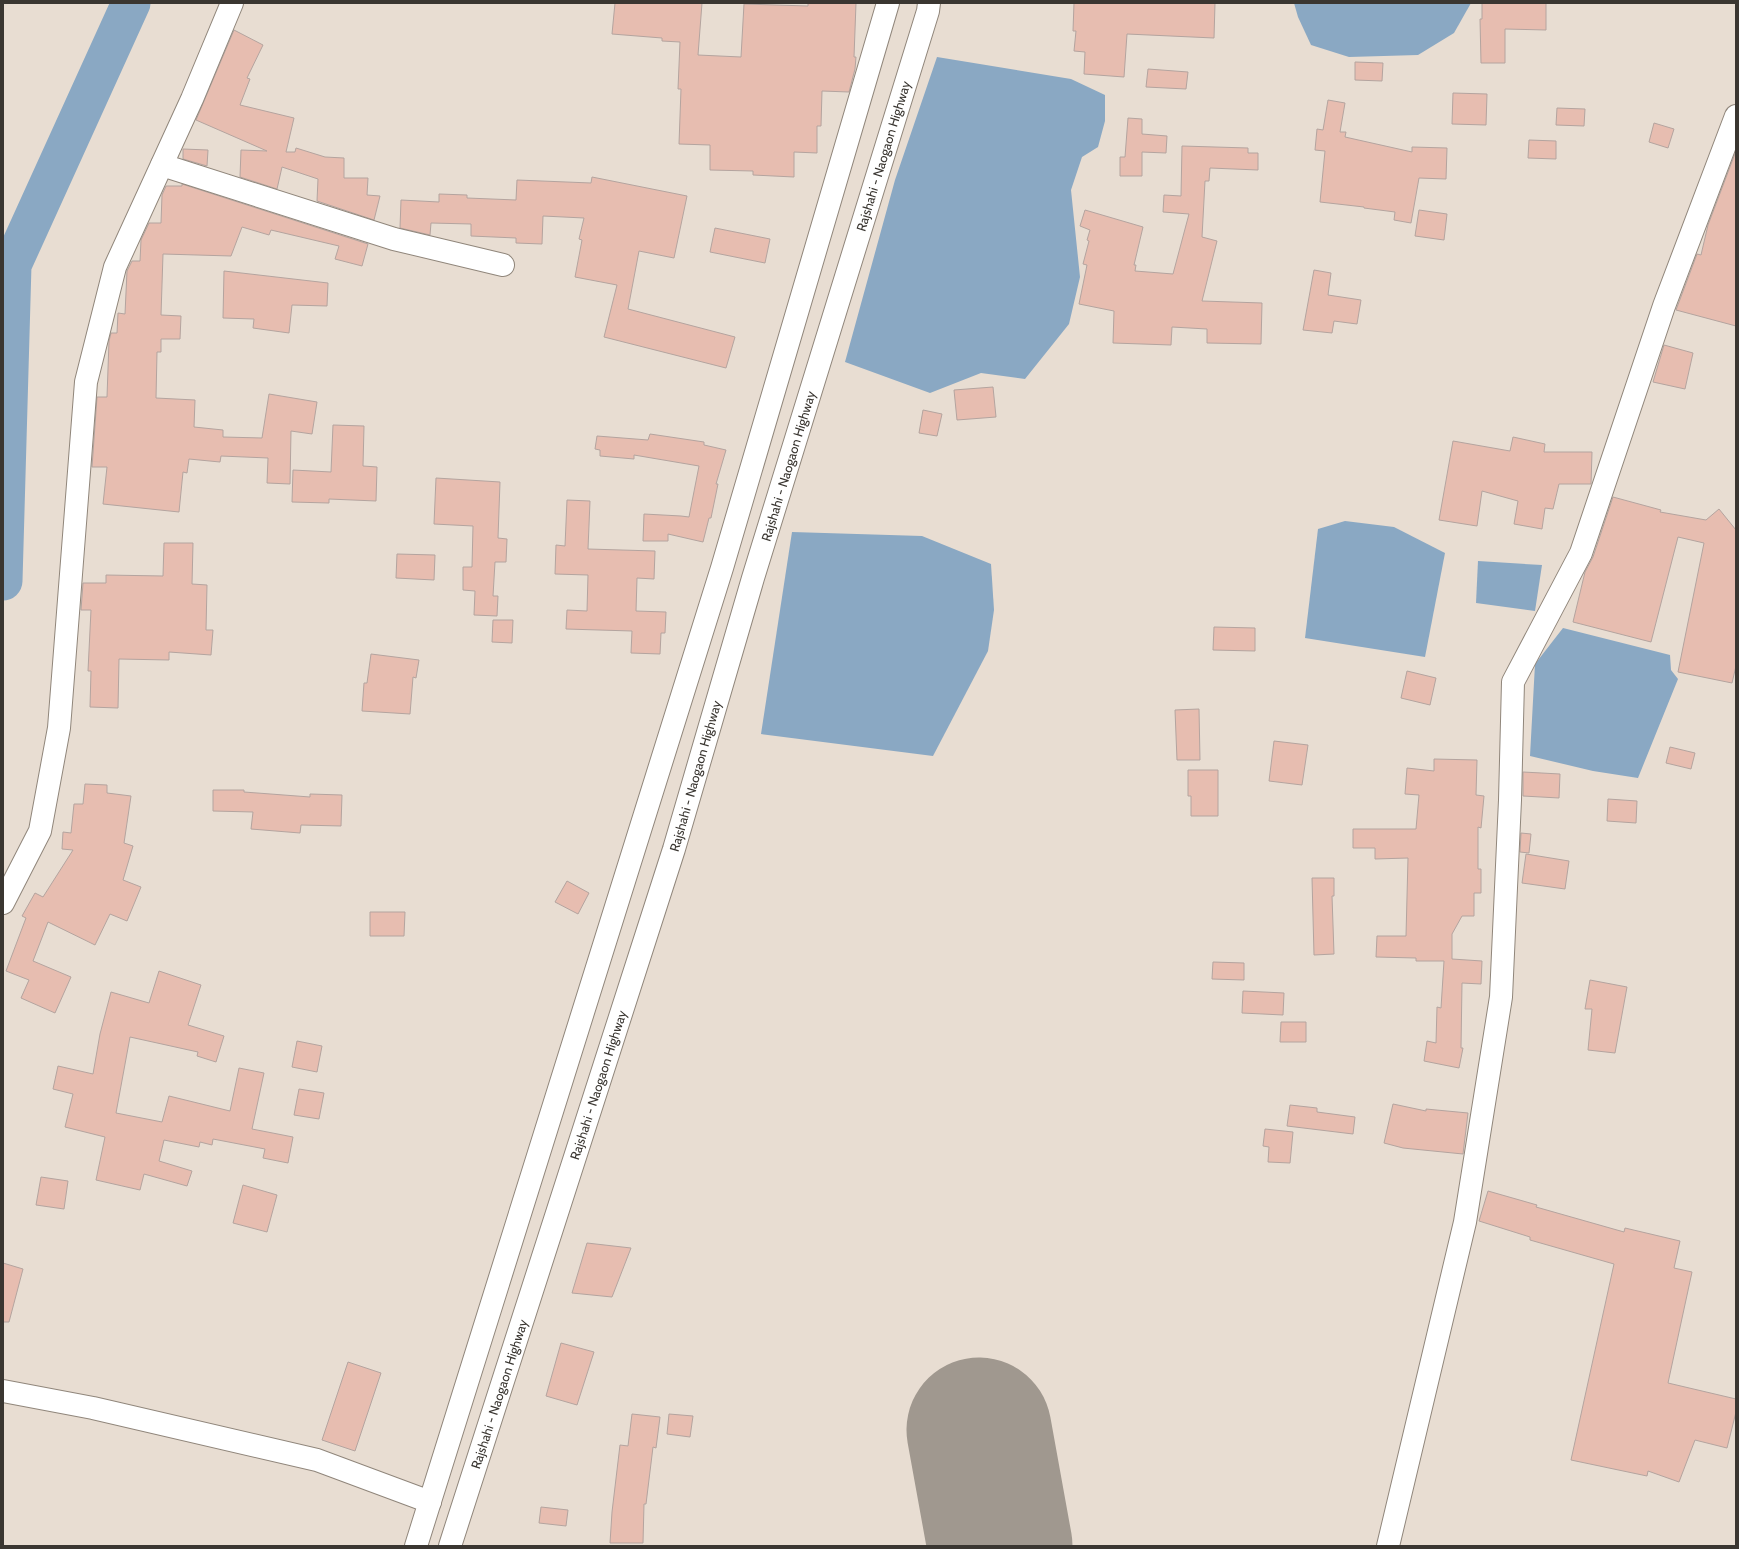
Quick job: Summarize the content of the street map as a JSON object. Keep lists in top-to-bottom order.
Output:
{
  "streets": {
    "main road": ["Rajshahi - Naogaon Highway"]
  }
}
